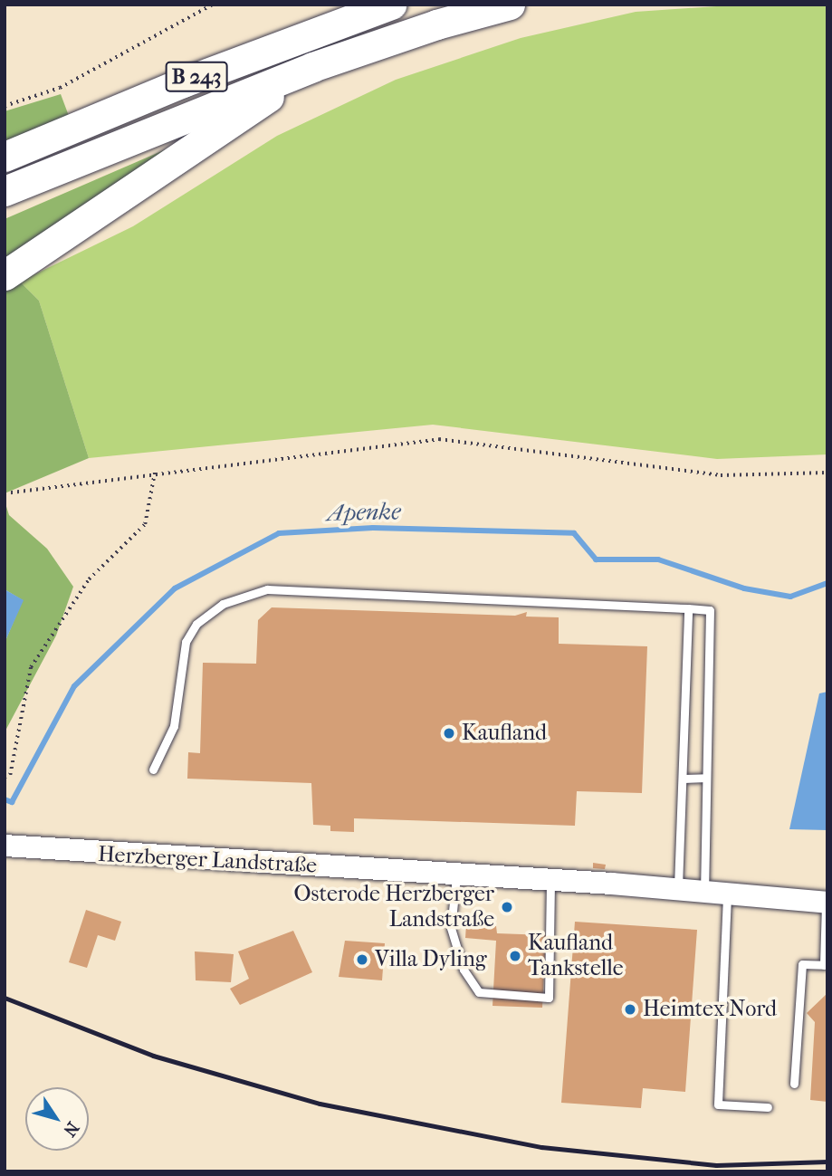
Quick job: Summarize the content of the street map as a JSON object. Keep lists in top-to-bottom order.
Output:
{
  "streets": {
    "highway": ["B 243"],
    "street": ["Herzberger Landstraße"]
  },
  "water": ["Apenke"],
  "places": [
    "Kaufland",
    "Osterode Herzberger Landstraße",
    "Kaufland Tankstelle",
    "Villa Dyling",
    "Heimtex Nord"
  ],
  "north": "bottom right"
}
